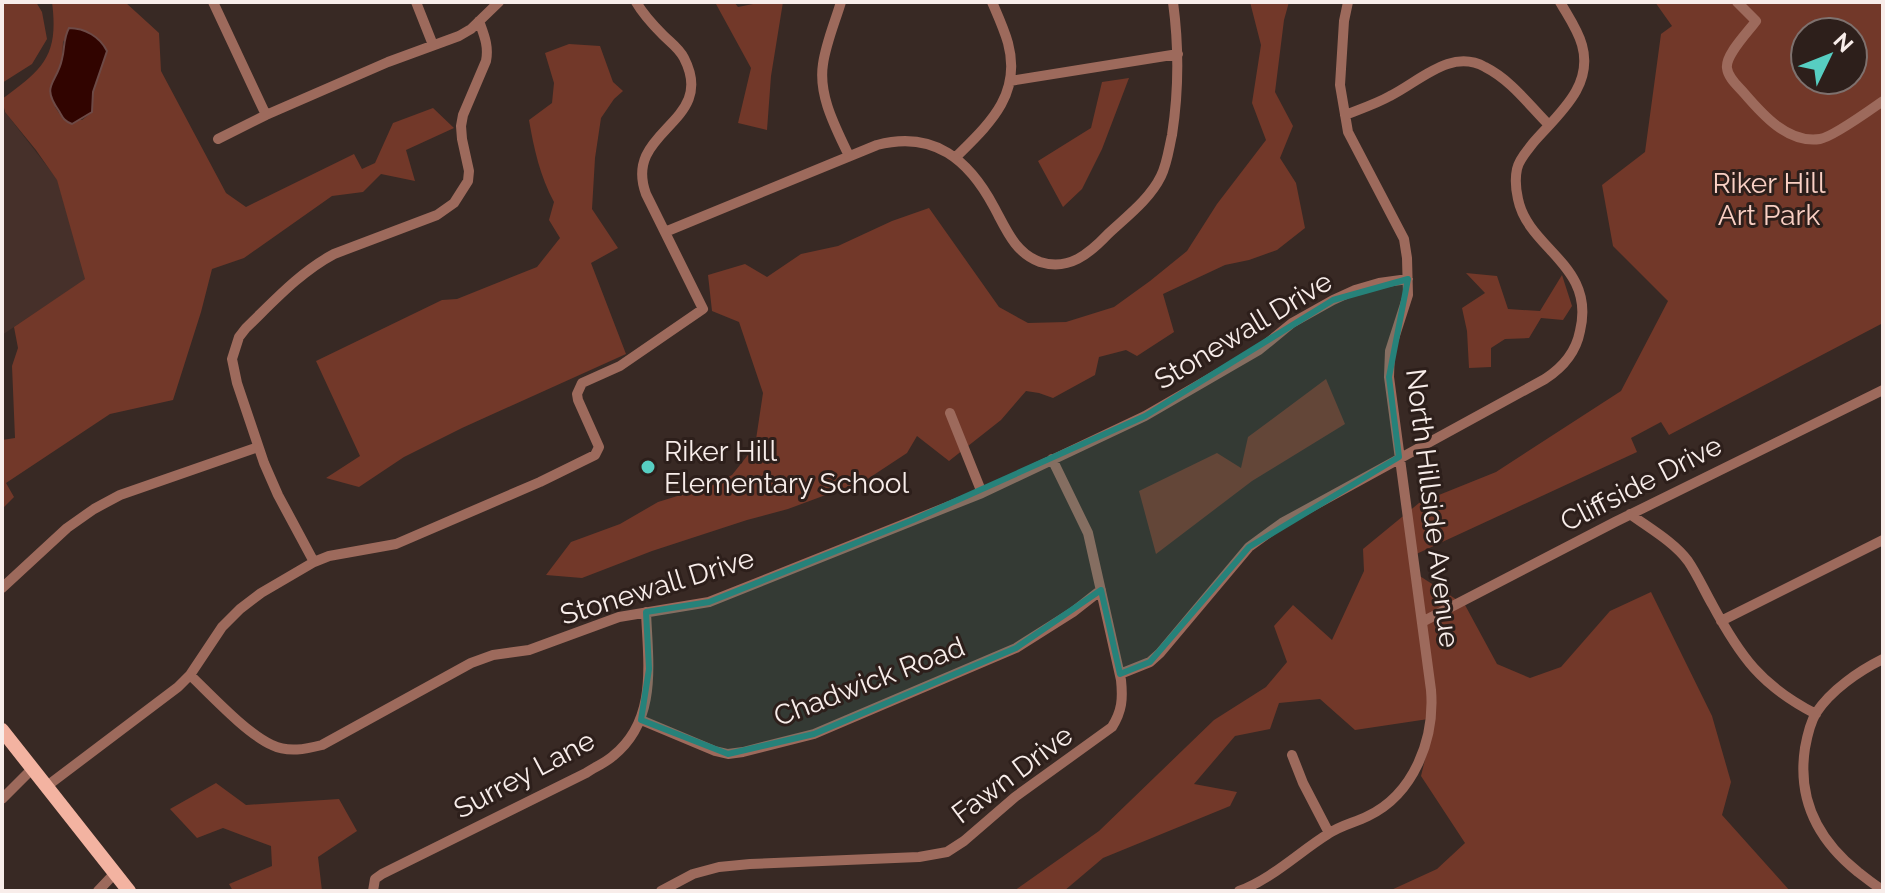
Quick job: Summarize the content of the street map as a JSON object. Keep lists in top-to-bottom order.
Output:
{
  "streets": {
    "street": [
      "Stonewall Drive",
      "Cliffside Drive",
      "North Hillside Avenue",
      "Chadwick Road",
      "Surrey Lane",
      "Fawn Drive"
    ]
  },
  "crossings": [
    ["Stonewall Drive", "North Hillside Avenue"],
    ["Stonewall Drive", "Surrey Lane"],
    ["Stonewall Drive", "Fawn Drive"],
    ["Cliffside Drive", "North Hillside Avenue"],
    ["Chadwick Road", "Surrey Lane"],
    ["Chadwick Road", "Fawn Drive"]
  ],
  "parks": ["Riker Hill Art Park"],
  "places": ["Riker Hill Elementary School"],
  "north": "top right"
}
